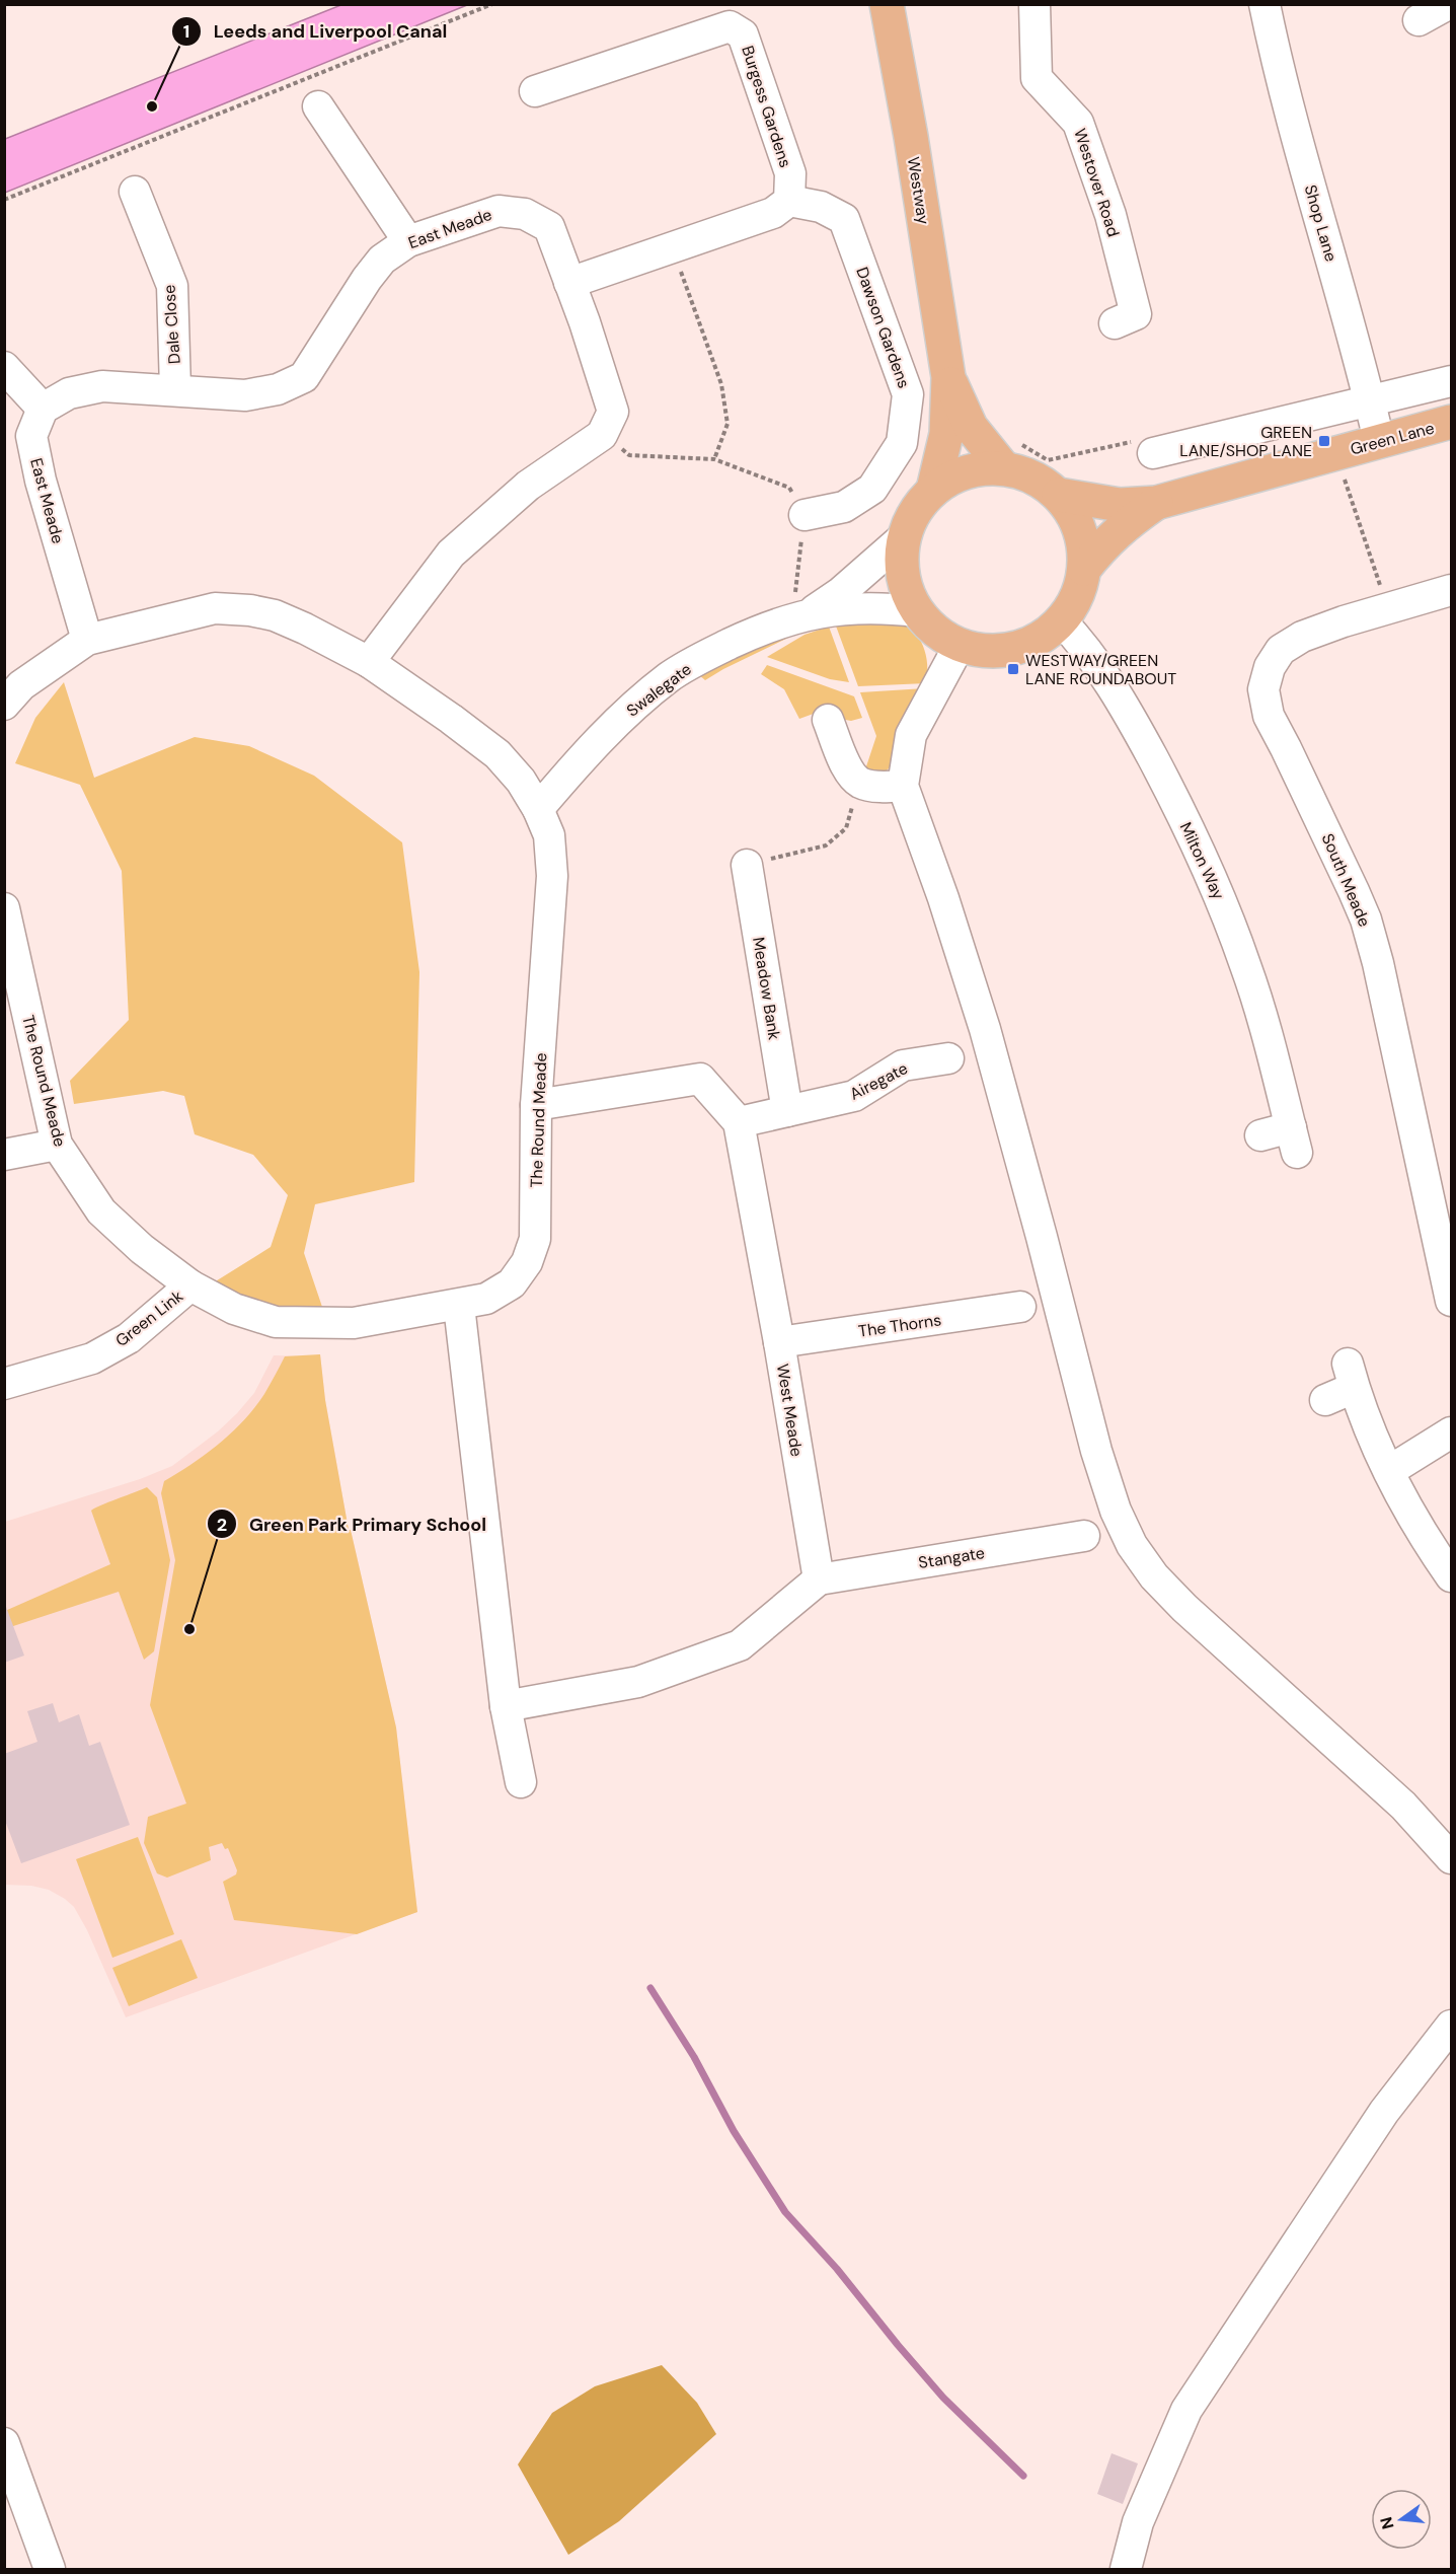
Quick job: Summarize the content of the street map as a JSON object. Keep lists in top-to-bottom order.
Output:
{
  "streets": {
    "main road": ["Westway", "Green Lane"],
    "street": [
      "Burgess Gardens",
      "Westover Road",
      "Shop Lane",
      "East Meade",
      "Dale Close",
      "Dawson Gardens",
      "Swalegate",
      "Milton Way",
      "South Meade",
      "Meadow Bank",
      "The Round Meade",
      "Airegate",
      "Green Link",
      "The Thorns",
      "West Meade",
      "Stangate"
    ]
  },
  "crossings": [
    ["Burgess Gardens", "Dawson Gardens"],
    ["Westway", "Green Lane"],
    ["Westway", "Swalegate"],
    ["Westway", "Milton Way"],
    ["Shop Lane", "Green Lane"],
    ["East Meade", "Dale Close"],
    ["East Meade", "The Round Meade"],
    ["Green Lane", "Swalegate"],
    ["Green Lane", "Milton Way"],
    ["Swalegate", "Milton Way"],
    ["Swalegate", "The Round Meade"],
    ["Meadow Bank", "Airegate"],
    ["The Round Meade", "Green Link"],
    ["Airegate", "West Meade"],
    ["The Thorns", "West Meade"],
    ["West Meade", "Stangate"]
  ],
  "places": {
    "other": ["Leeds and Liverpool Canal", "Green Park Primary School"],
    "transit": ["GREEN LANE/SHOP LANE", "WESTWAY/GREEN LANE ROUNDABOUT"]
  },
  "north": "left"
}
